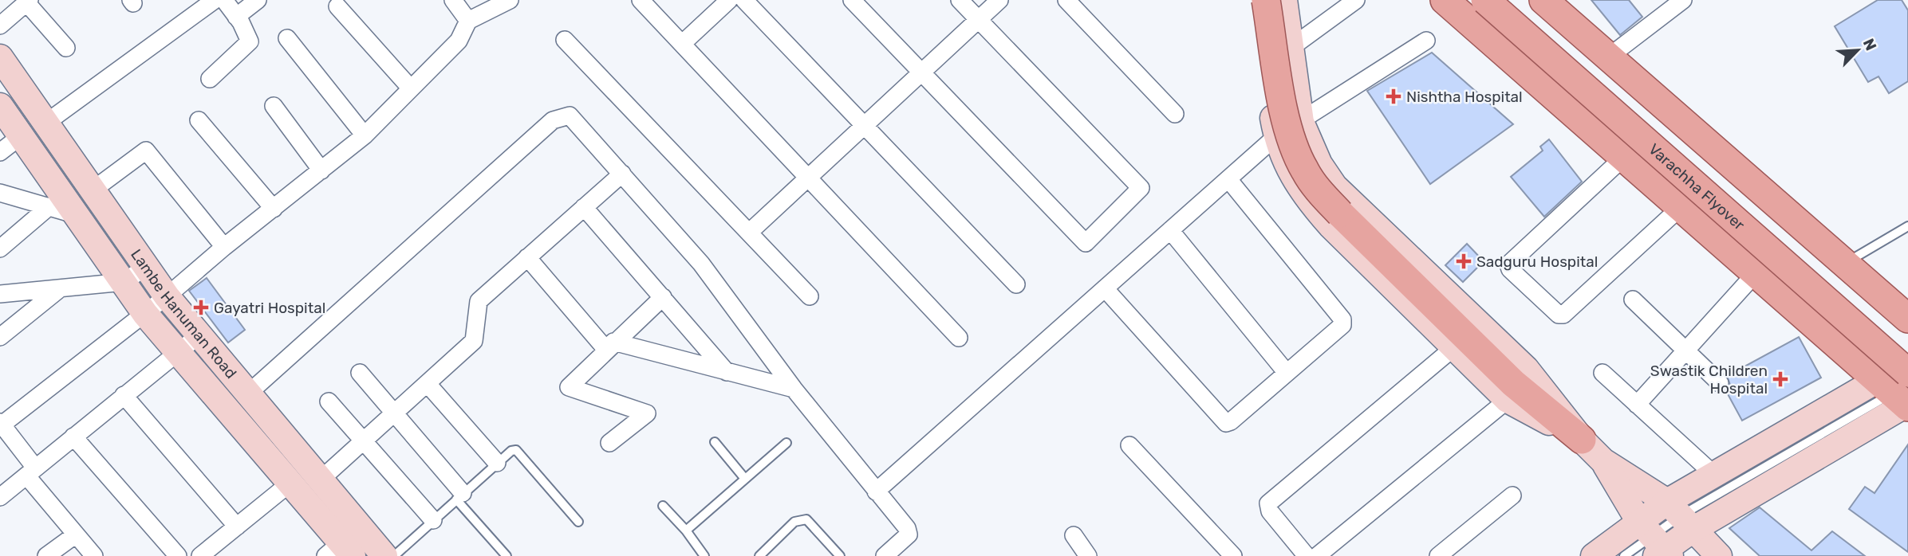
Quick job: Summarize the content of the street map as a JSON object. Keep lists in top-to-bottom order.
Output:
{
  "streets": {
    "main road": ["Varachha Flyover", "Lambe Hanuman Road"]
  },
  "places": {
    "health": [
      "Nishtha Hospital",
      "Sadguru Hospital",
      "Gayatri Hospital",
      "Swastik Children Hospital"
    ]
  },
  "north": "top right"
}
